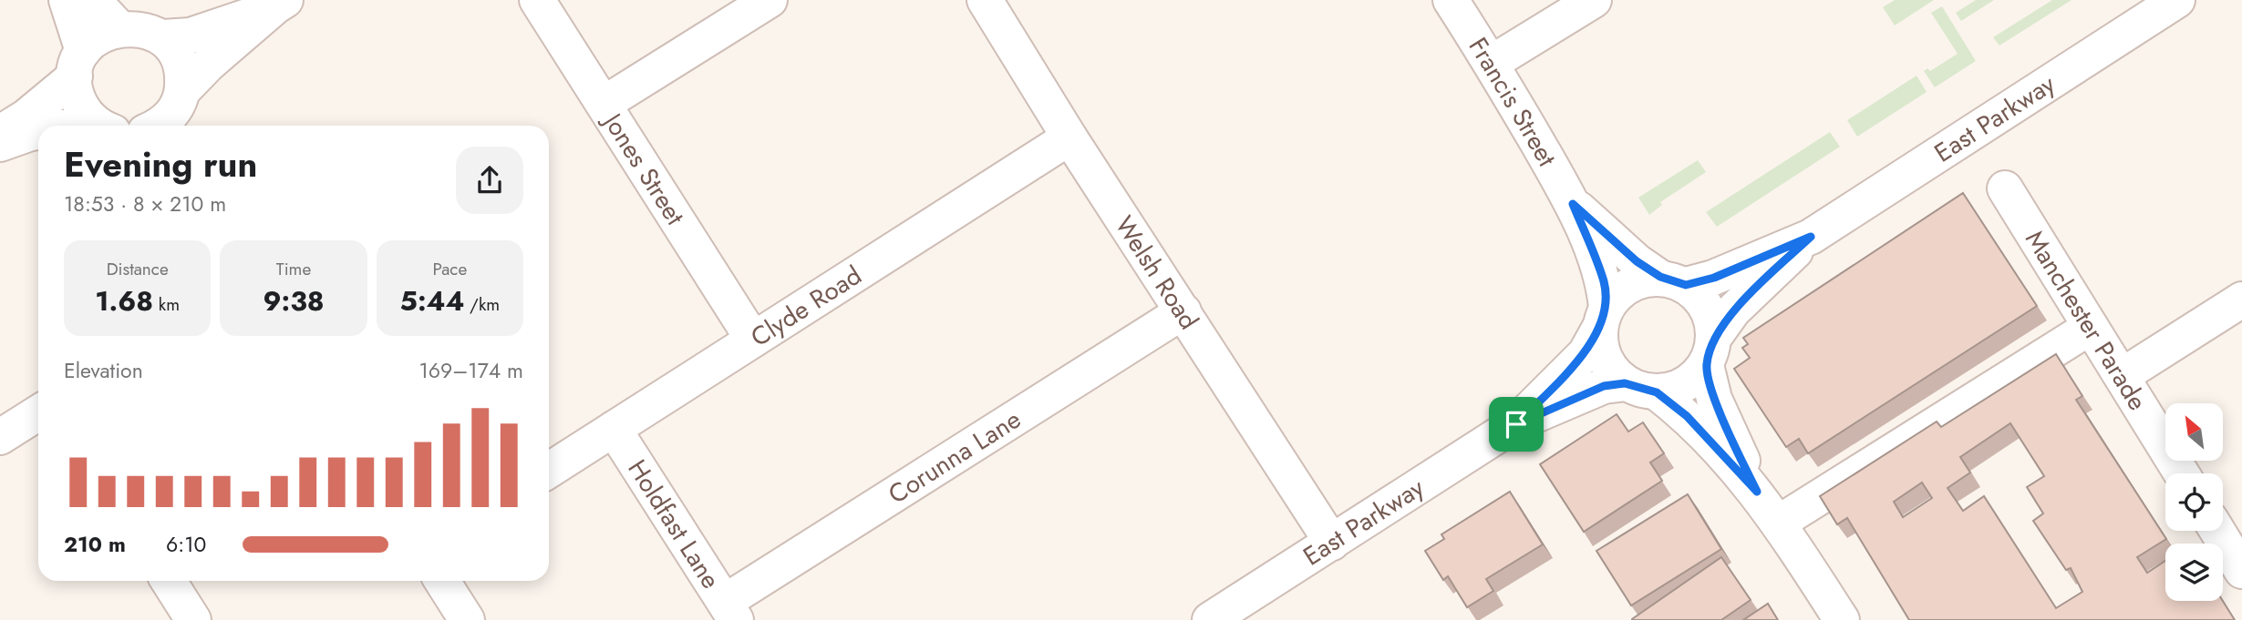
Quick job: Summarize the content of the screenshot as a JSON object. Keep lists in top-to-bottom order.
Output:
{
  "streets": {
    "street": [
      "Francis Street",
      "East Parkway",
      "Jones Street",
      "Welsh Road",
      "Clyde Road",
      "Manchester Parade",
      "Corunna Lane",
      "Holdfast Lane"
    ]
  },
  "crossings": [
    ["Francis Street", "East Parkway"],
    ["East Parkway", "Welsh Road"],
    ["Jones Street", "Clyde Road"],
    ["Welsh Road", "Clyde Road"],
    ["Welsh Road", "Corunna Lane"],
    ["Clyde Road", "Holdfast Lane"],
    ["Corunna Lane", "Holdfast Lane"]
  ],
  "north": "top left",
  "page": {
    "heading": ["Evening run", "18:53 · 8 × 210 m"],
    "stats": [
      ["Distance", "1.68 km"],
      ["Time", "9:38"],
      ["Pace", "5:44 /km"]
    ],
    "chart": ["Elevation", "169–174 m"],
    "list": [
      {
        "name": "210 m",
        "note": "6:10"
      }
    ]
  }
}
